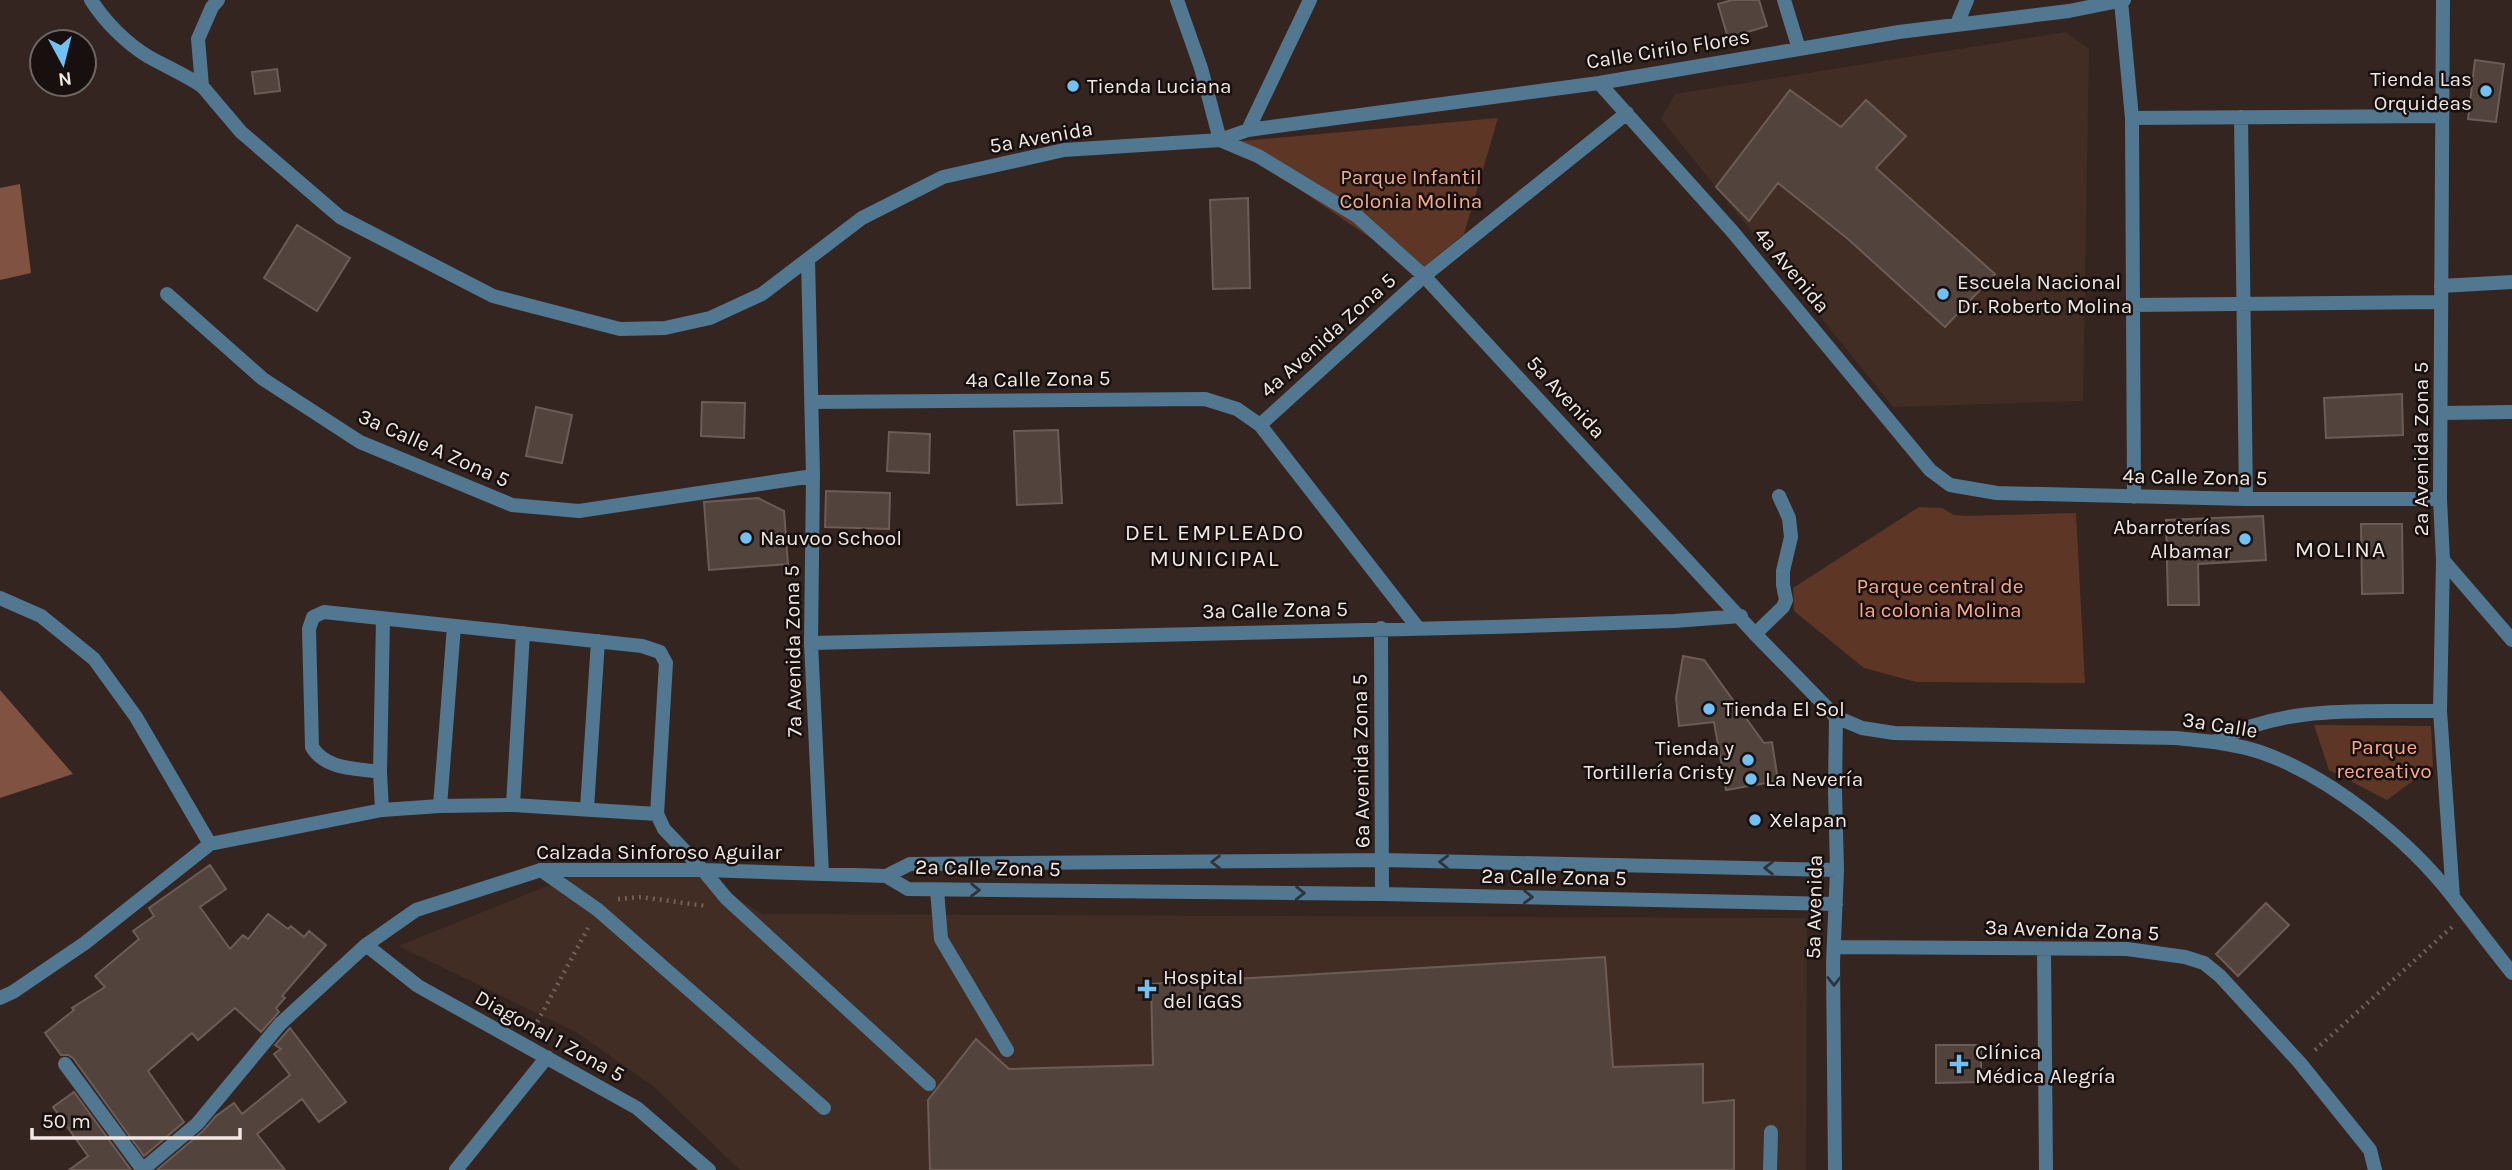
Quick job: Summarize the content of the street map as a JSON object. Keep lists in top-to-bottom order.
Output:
{
  "streets": {
    "street": [
      "Calle Cirilo Flores",
      "5a Avenida",
      "4a Avenida",
      "4a Avenida Zona 5",
      "4a Calle Zona 5",
      "3a Calle A Zona 5",
      "2a Avenida Zona 5",
      "3a Calle Zona 5",
      "7a Avenida Zona 5",
      "3a Calle",
      "6a Avenida Zona 5",
      "Calzada Sinforoso Aguilar",
      "2a Calle Zona 5",
      "3a Avenida Zona 5",
      "Diagonal 1 Zona 5"
    ]
  },
  "crossings": [
    ["Calle Cirilo Flores", "5a Avenida"],
    ["Calle Cirilo Flores", "4a Avenida"],
    ["5a Avenida", "4a Avenida Zona 5"],
    ["5a Avenida", "3a Calle Zona 5"],
    ["5a Avenida", "7a Avenida Zona 5"],
    ["5a Avenida", "3a Calle"],
    ["5a Avenida", "2a Calle Zona 5"],
    ["5a Avenida", "3a Avenida Zona 5"],
    ["4a Avenida", "4a Avenida Zona 5"],
    ["4a Avenida", "4a Calle Zona 5"],
    ["4a Avenida Zona 5", "4a Calle Zona 5"],
    ["4a Calle Zona 5", "2a Avenida Zona 5"],
    ["4a Calle Zona 5", "7a Avenida Zona 5"],
    ["3a Calle A Zona 5", "7a Avenida Zona 5"],
    ["2a Avenida Zona 5", "3a Calle"],
    ["3a Calle Zona 5", "7a Avenida Zona 5"],
    ["3a Calle Zona 5", "6a Avenida Zona 5"],
    ["7a Avenida Zona 5", "Calzada Sinforoso Aguilar"],
    ["6a Avenida Zona 5", "2a Calle Zona 5"],
    ["Calzada Sinforoso Aguilar", "2a Calle Zona 5"],
    ["Calzada Sinforoso Aguilar", "Diagonal 1 Zona 5"]
  ],
  "districts": ["DEL EMPLEADO MUNICIPAL", "MOLINA"],
  "parks": ["Parque Infantil Colonia Molina", "Parque central de la colonia Molina", "Parque recreativo"],
  "places": {
    "other": [
      "Tienda Luciana",
      "Tienda Las Orquideas",
      "Escuela Nacional Dr. Roberto Molina",
      "Nauvoo School",
      "Abarroterías Albamar",
      "Tienda El Sol",
      "Tienda y Tortillería Cristy",
      "La Nevería",
      "Xelapan"
    ],
    "health": ["Hospital del IGGS", "Clínica Médica Alegría"]
  },
  "scale_bar": "50 m",
  "north": "bottom"
}
